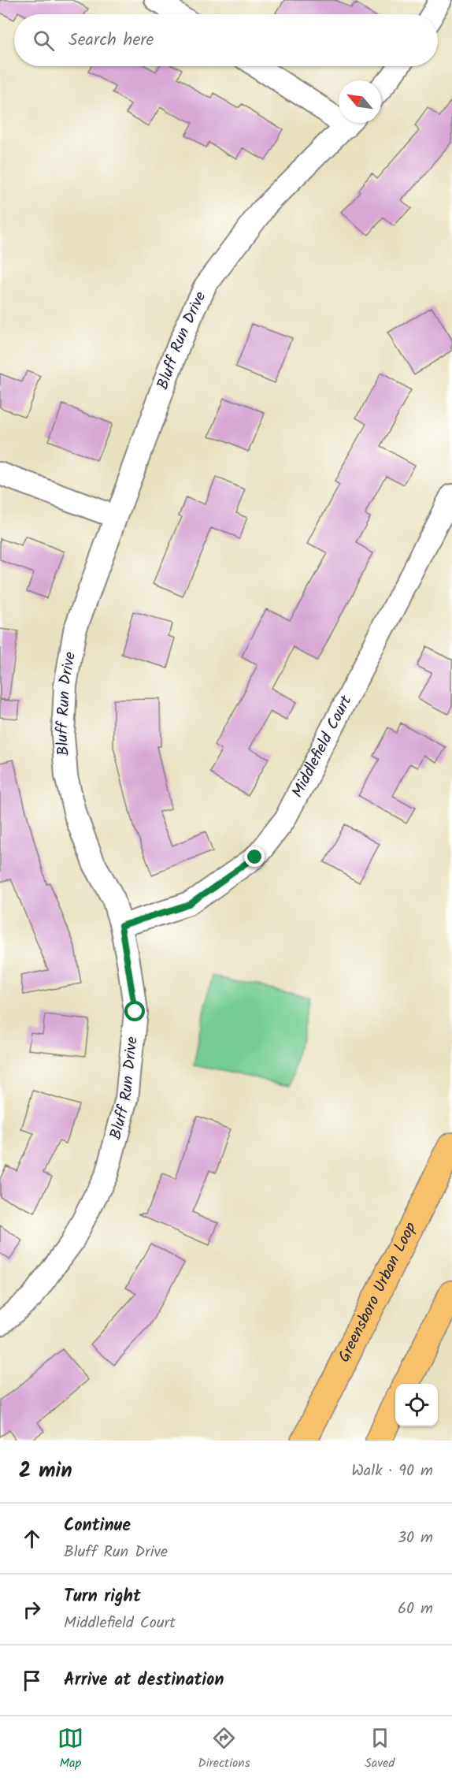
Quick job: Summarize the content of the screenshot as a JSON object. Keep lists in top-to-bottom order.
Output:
{
  "streets": {
    "highway": ["Greensboro Urban Loop"],
    "street": ["Bluff Run Drive", "Middlefield Court"]
  },
  "crossings": [
    ["Bluff Run Drive", "Middlefield Court"]
  ],
  "north": "top left",
  "page": {
    "search": "Search here",
    "heading": ["2 min", "Walk · 90 m"],
    "list": [
      ["Continue", "Bluff Run Drive", "30 m"],
      ["Turn right", "Middlefield Court", "60 m"],
      "Arrive at destination"
    ],
    "nav": ["Map", "Directions", "Saved"]
  }
}
